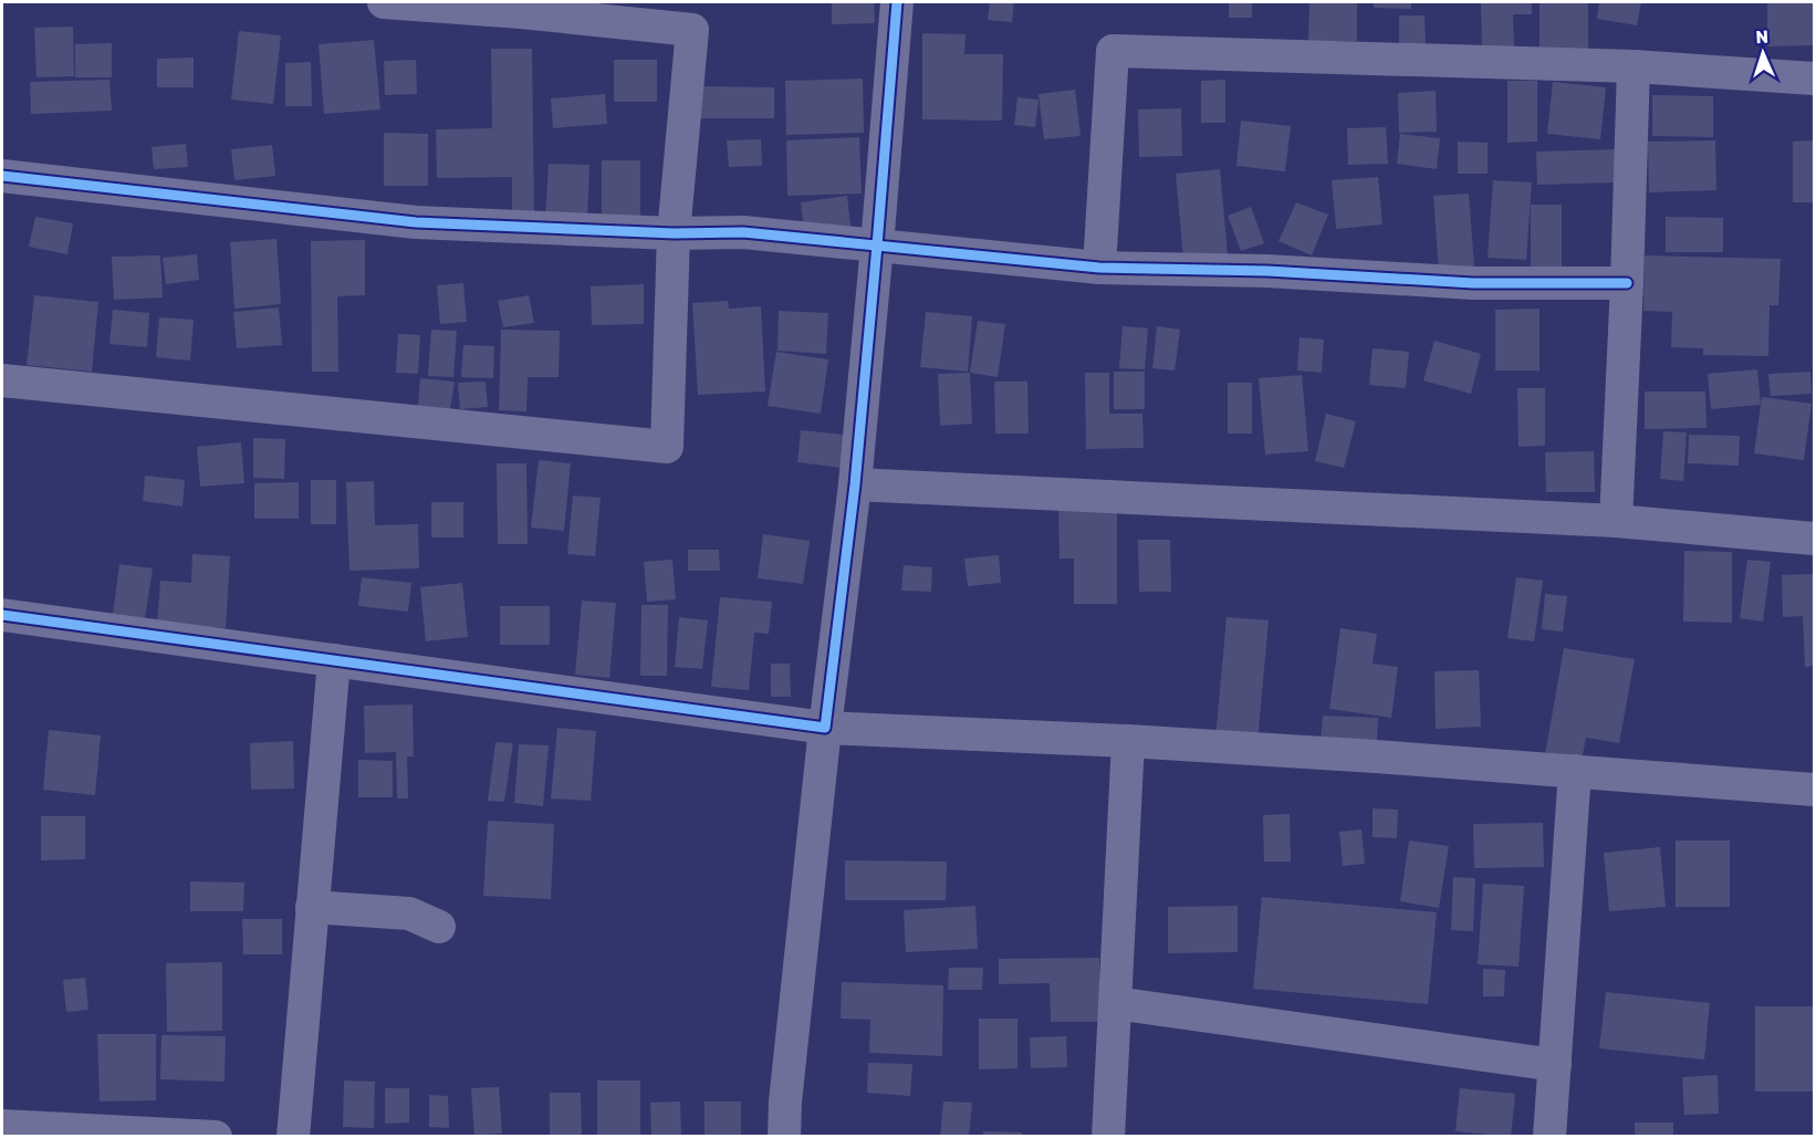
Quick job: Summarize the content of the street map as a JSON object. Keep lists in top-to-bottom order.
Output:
{
  "north": "top"
}
